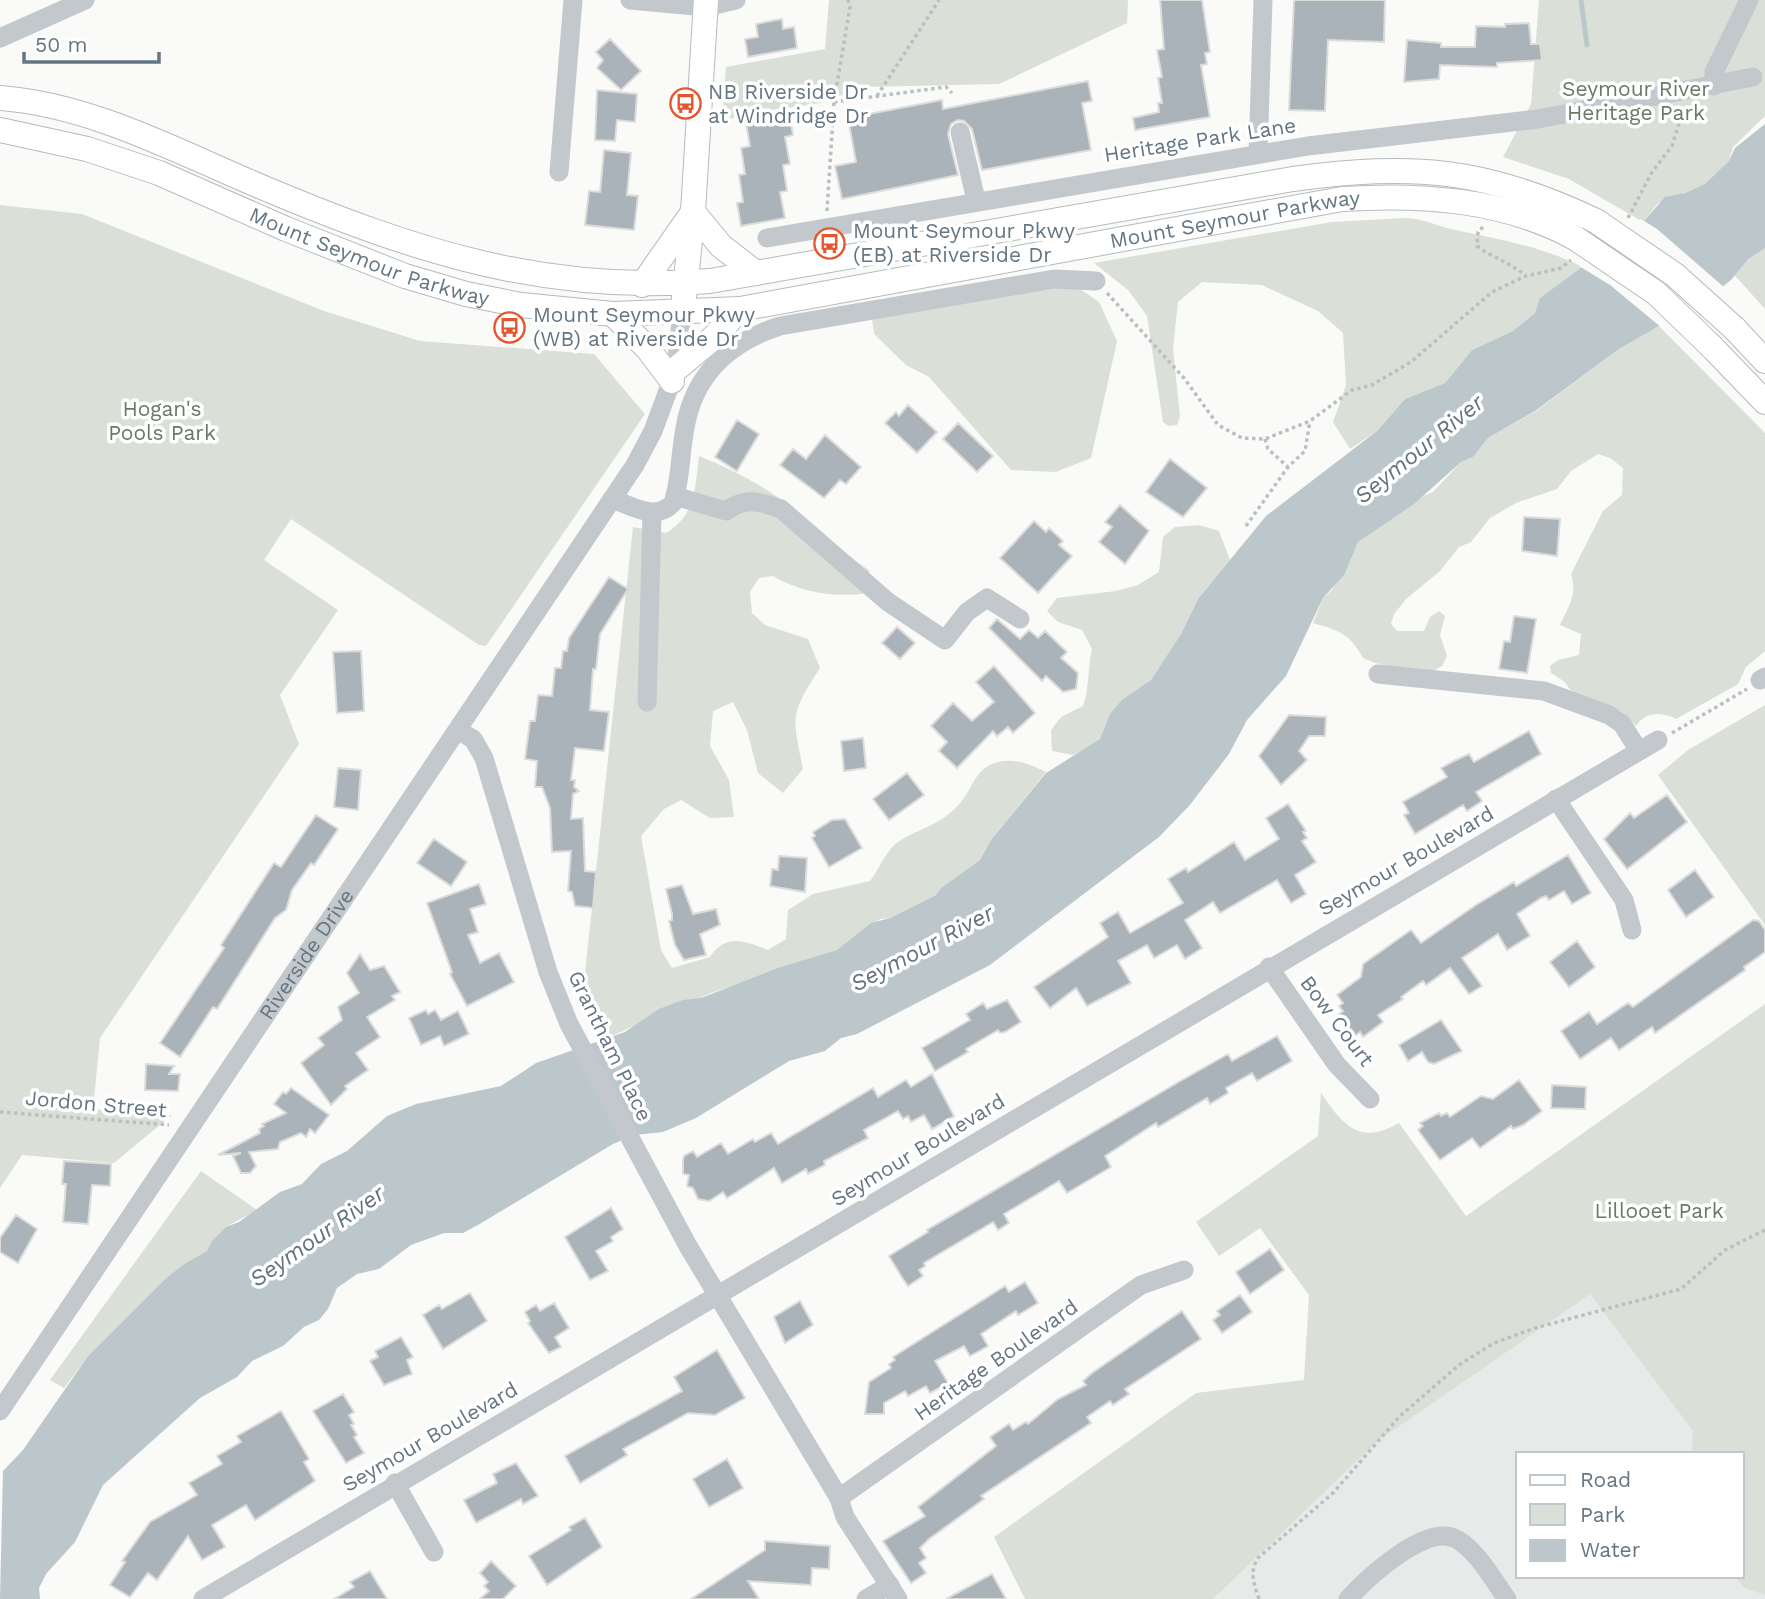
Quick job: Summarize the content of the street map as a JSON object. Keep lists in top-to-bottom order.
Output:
{
  "streets": {
    "main road": ["Mount Seymour Parkway", "Riverside Drive"],
    "street": [
      "Heritage Park Lane",
      "Seymour Boulevard",
      "Bow Court",
      "Grantham Place",
      "Heritage Boulevard"
    ],
    "path": ["Jordon Street"]
  },
  "crossings": [
    ["Mount Seymour Parkway", "Riverside Drive"],
    ["Seymour Boulevard", "Bow Court"],
    ["Seymour Boulevard", "Grantham Place"],
    ["Riverside Drive", "Grantham Place"],
    ["Riverside Drive", "Jordon Street"]
  ],
  "water": ["Seymour River"],
  "parks": ["Seymour River Heritage Park", "Hogan's Pools Park", "Lillooet Park"],
  "places": {
    "bus stop": ["NB Riverside Dr at Windridge Dr", "Mount Seymour Pkwy (EB) at Riverside Dr", "Mount Seymour Pkwy (WB) at Riverside Dr"]
  },
  "legend": ["Road", "Park", "Water"],
  "scale_bar": "50 m"
}
